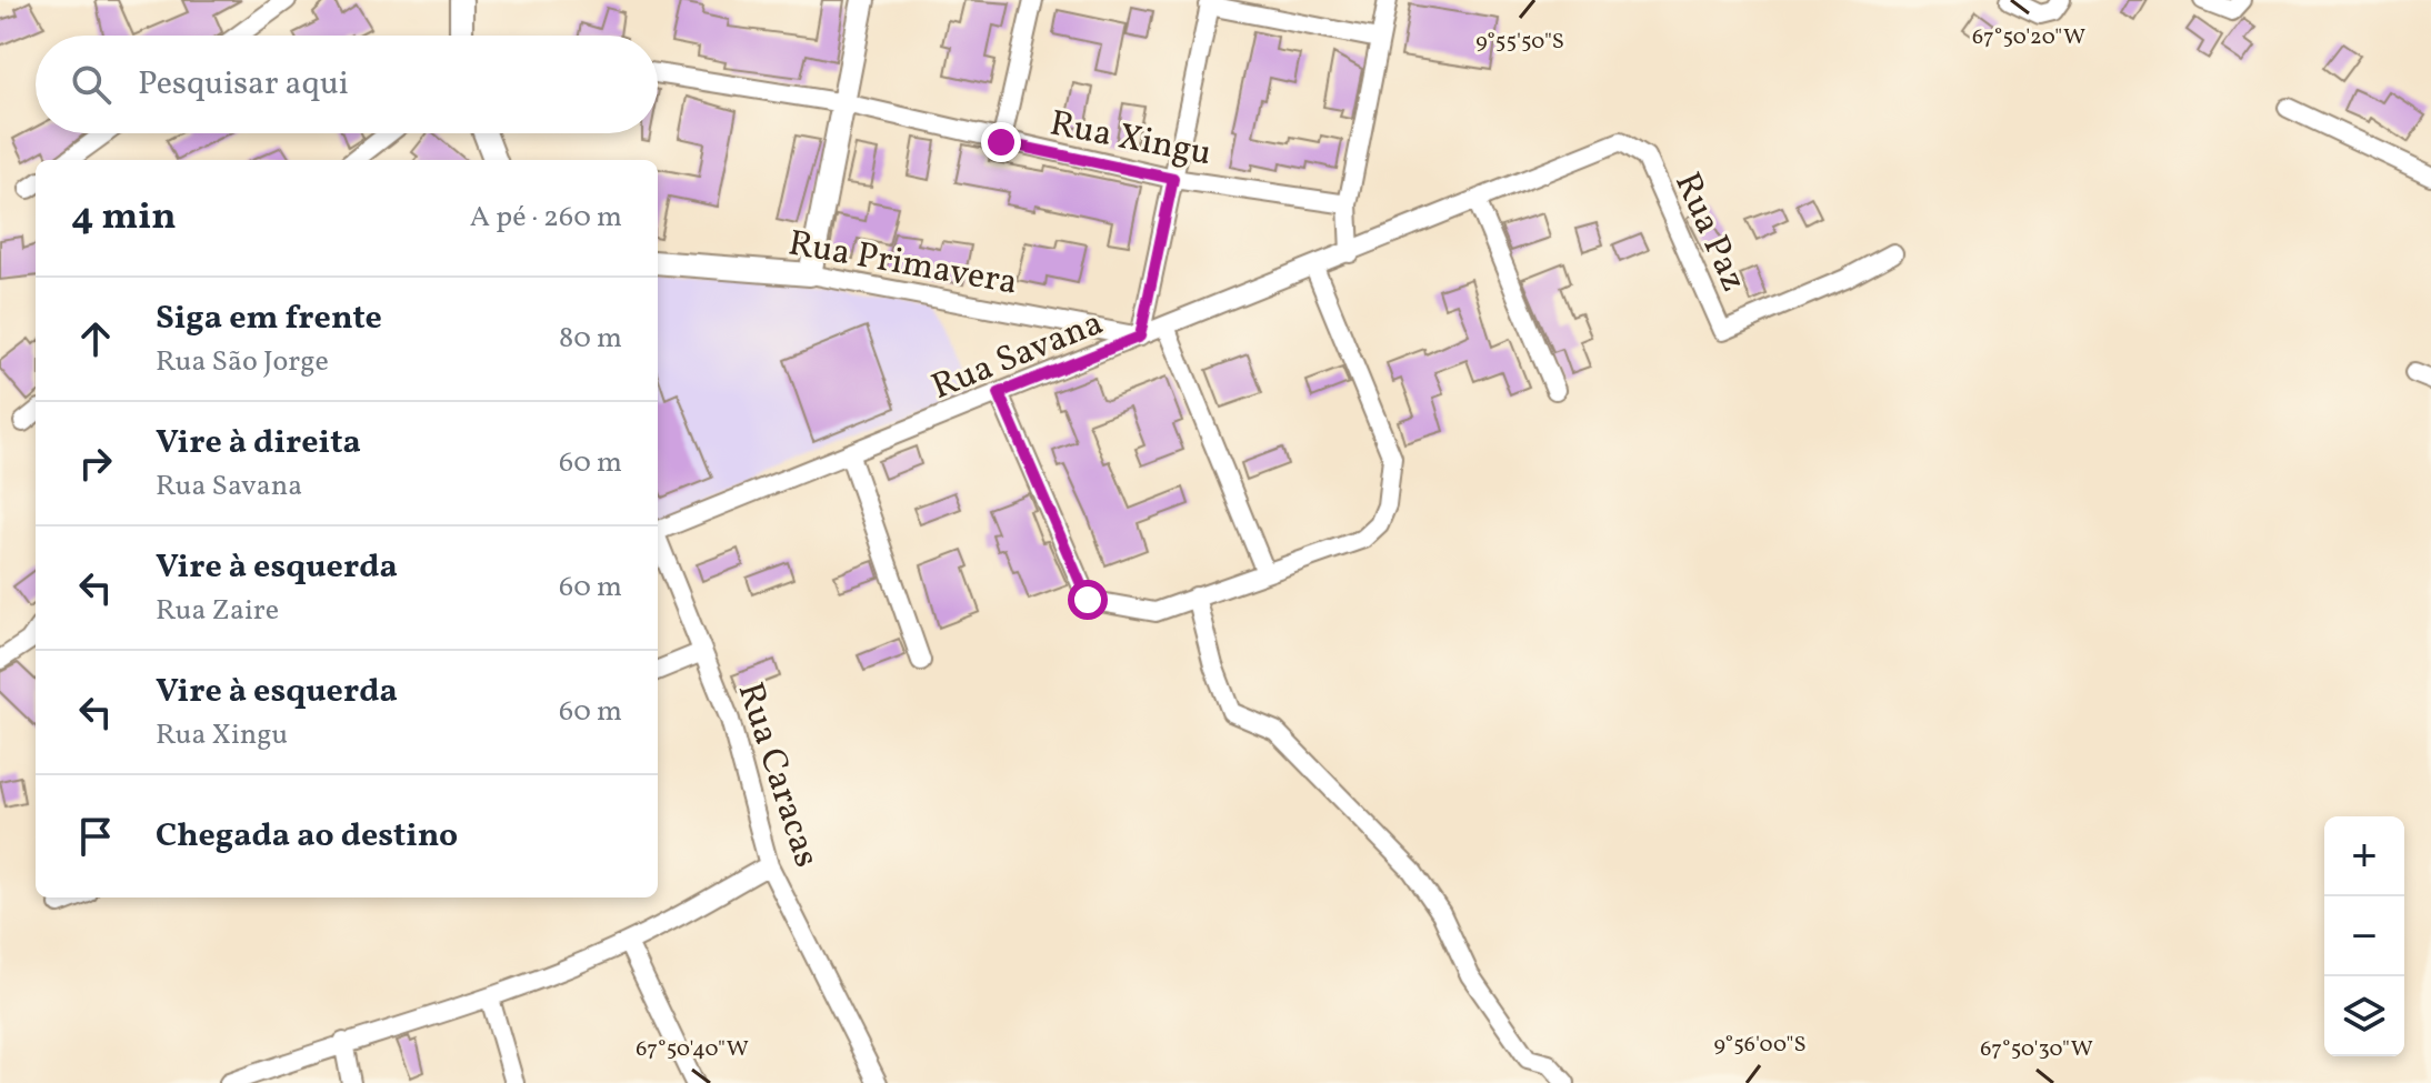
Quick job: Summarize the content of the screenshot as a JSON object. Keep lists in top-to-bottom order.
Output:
{
  "streets": {
    "street": [
      "Rua Xingu",
      "Rua Paz",
      "Rua Primavera",
      "Rua Savana",
      "Rua Caracas"
    ]
  },
  "crossings": [
    ["Rua Paz", "Rua Savana"],
    ["Rua Primavera", "Rua Savana"]
  ],
  "page": {
    "search": "Pesquisar aqui",
    "heading": ["4 min", "A pé · 260 m"],
    "list": [
      ["Siga em frente", "Rua São Jorge", "80 m"],
      ["Vire à direita", "Rua Savana", "60 m"],
      ["Vire à esquerda", "Rua Zaire", "60 m"],
      ["Vire à esquerda", "Rua Xingu", "60 m"],
      "Chegada ao destino"
    ],
    "map_buttons": ["+", "−"]
  },
  "coordinates": [
    "67°50'20\"W",
    "9°55'50\"S",
    "9°56'00\"S",
    "67°50'40\"W",
    "67°50'30\"W"
  ]
}
